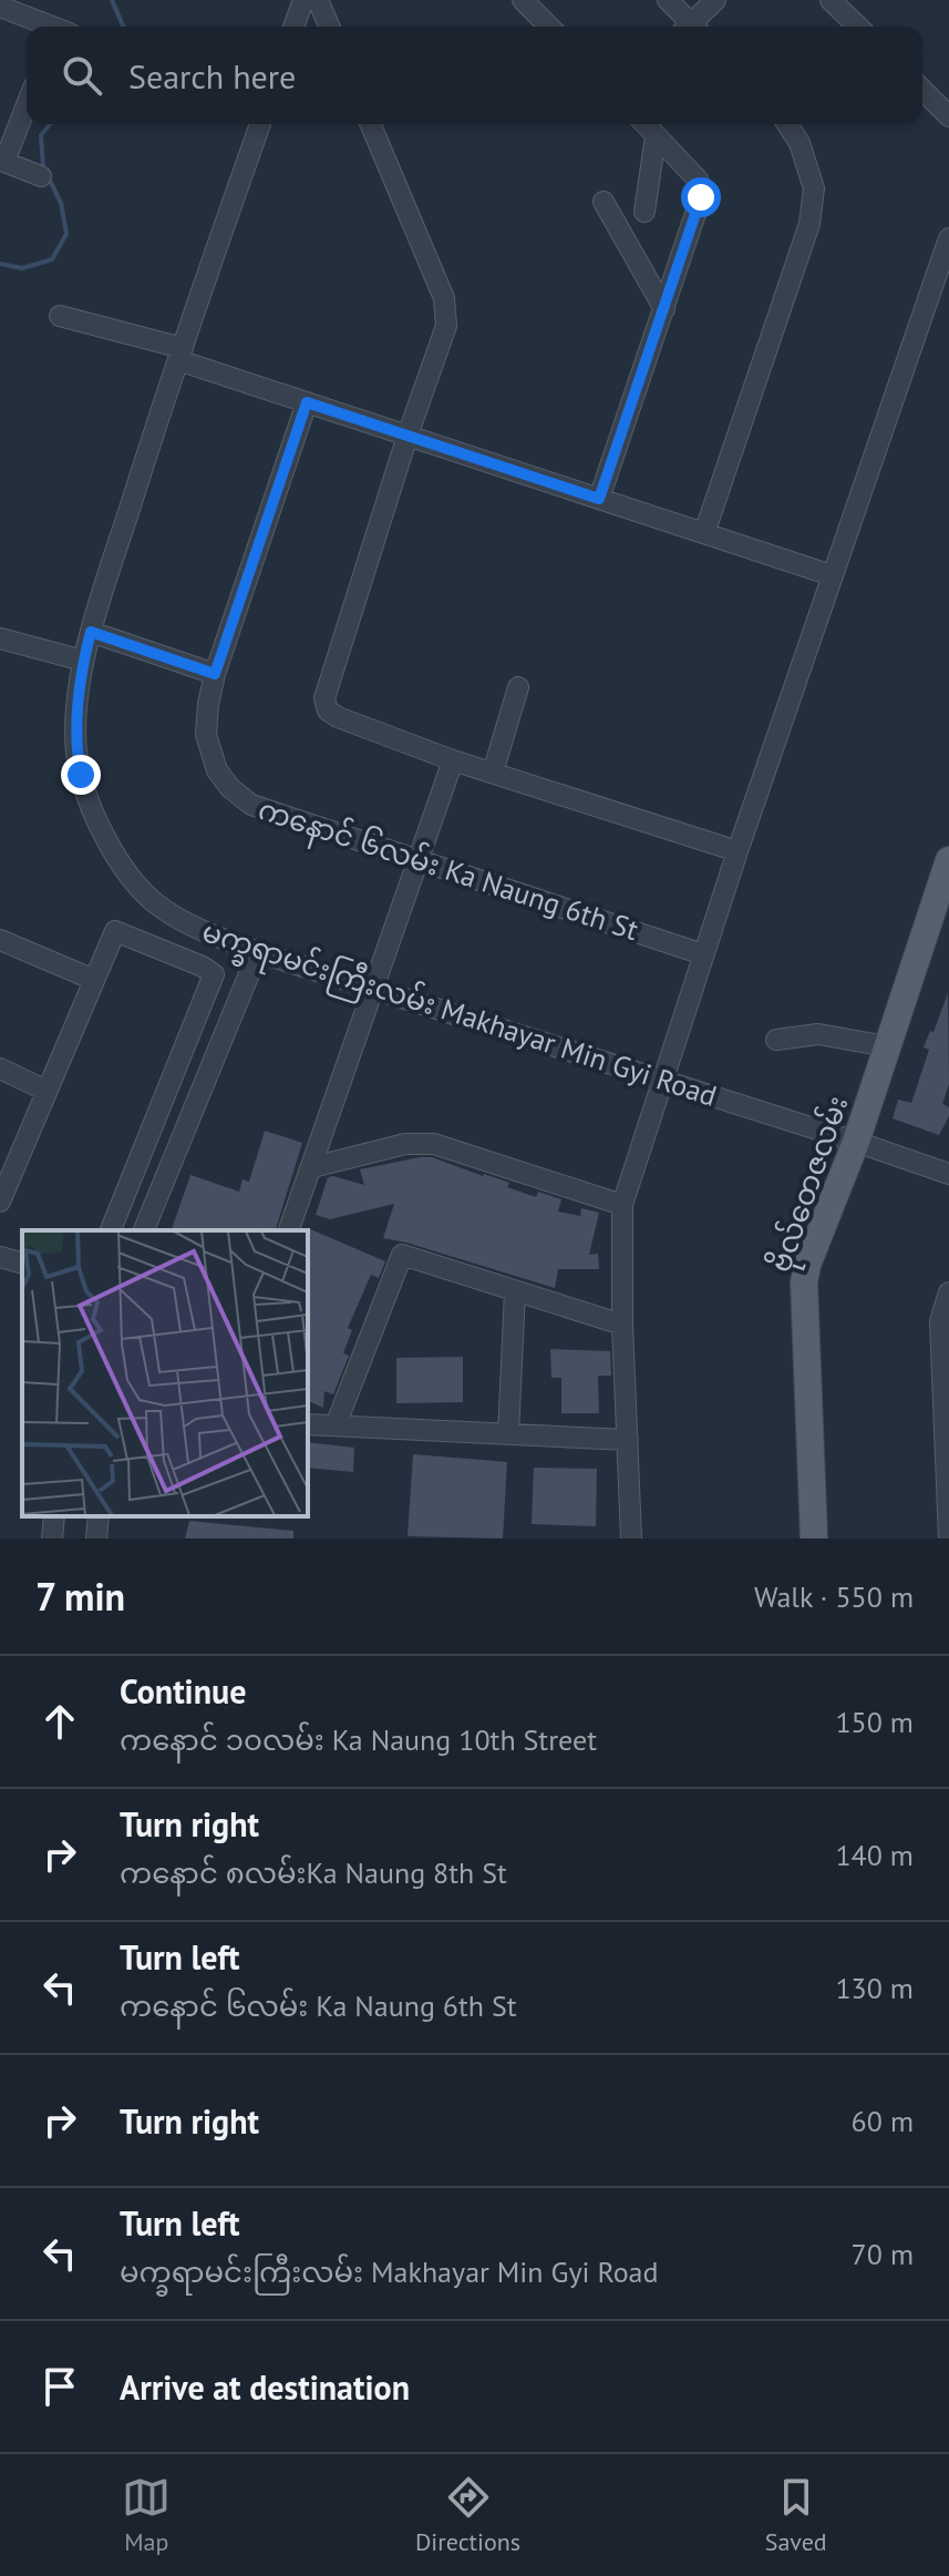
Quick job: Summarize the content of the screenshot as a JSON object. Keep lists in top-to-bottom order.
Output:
{
  "streets": {
    "main road": ["ဗိုလ်တေဇလမ်း"],
    "street": ["ကနောင် ၆လမ်း Ka Naung 6th St", "မက္ခရာမင်းကြီးလမ်း Makhayar Min Gyi Road"]
  },
  "crossings": [
    ["မက္ခရာမင်းကြီးလမ်း Makhayar Min Gyi Road", "ဗိုလ်တေဇလမ်း"]
  ],
  "page": {
    "search": "Search here",
    "heading": ["7 min", "Walk · 550 m"],
    "list": [
      ["Continue", "ကနောင် ၁၀လမ်း Ka Naung 10th Street", "150 m"],
      ["Turn right", "ကနောင် ၈လမ်းKa Naung 8th St", "140 m"],
      ["Turn left", "ကနောင် ၆လမ်း Ka Naung 6th St", "130 m"],
      ["Turn right", "60 m"],
      ["Turn left", "မက္ခရာမင်းကြီးလမ်း Makhayar Min Gyi Road", "70 m"],
      "Arrive at destination"
    ],
    "nav": ["Map", "Directions", "Saved"]
  }
}
